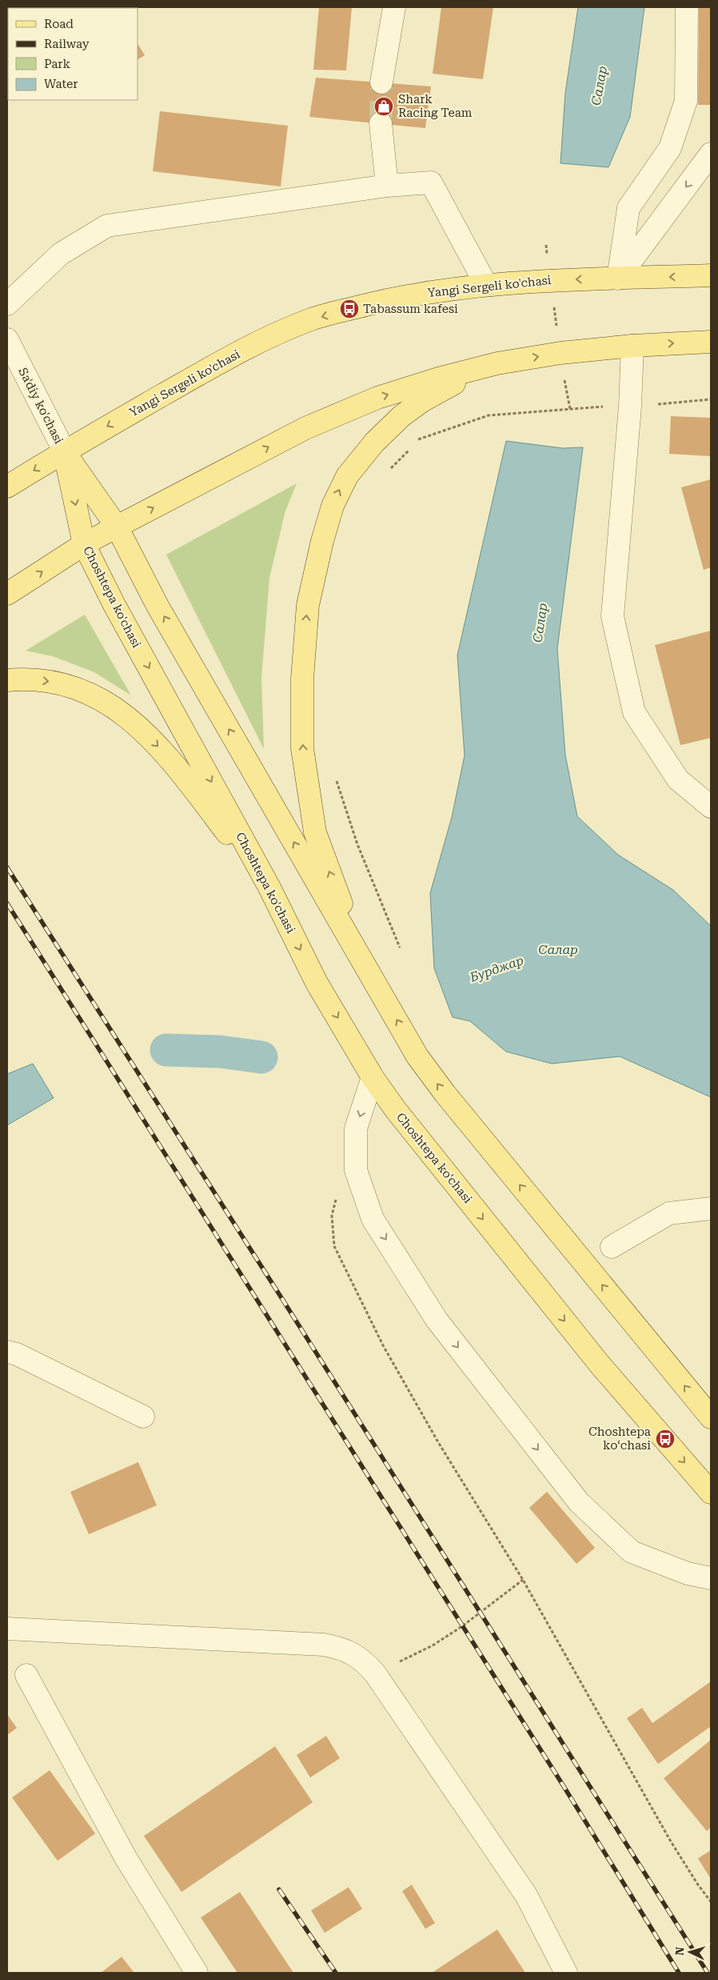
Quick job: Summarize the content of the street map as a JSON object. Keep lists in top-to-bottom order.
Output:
{
  "streets": {
    "main road": ["Yangi Sergeli ko'chasi", "Choshtepa ko'chasi"],
    "street": ["Sa'diy ko'chasi"]
  },
  "crossings": [
    ["Yangi Sergeli ko'chasi", "Sa'diy ko'chasi"],
    ["Yangi Sergeli ko'chasi", "Choshtepa ko'chasi"],
    ["Sa'diy ko'chasi", "Choshtepa ko'chasi"]
  ],
  "water": ["Салар", "Бурджар"],
  "places": {
    "shop": ["Shark Racing Team"],
    "bus stop": ["Tabassum kafesi", "Choshtepa koʻchasi"]
  },
  "legend": [
    "Road",
    "Railway",
    "Park",
    "Water"
  ],
  "north": "left"
}
